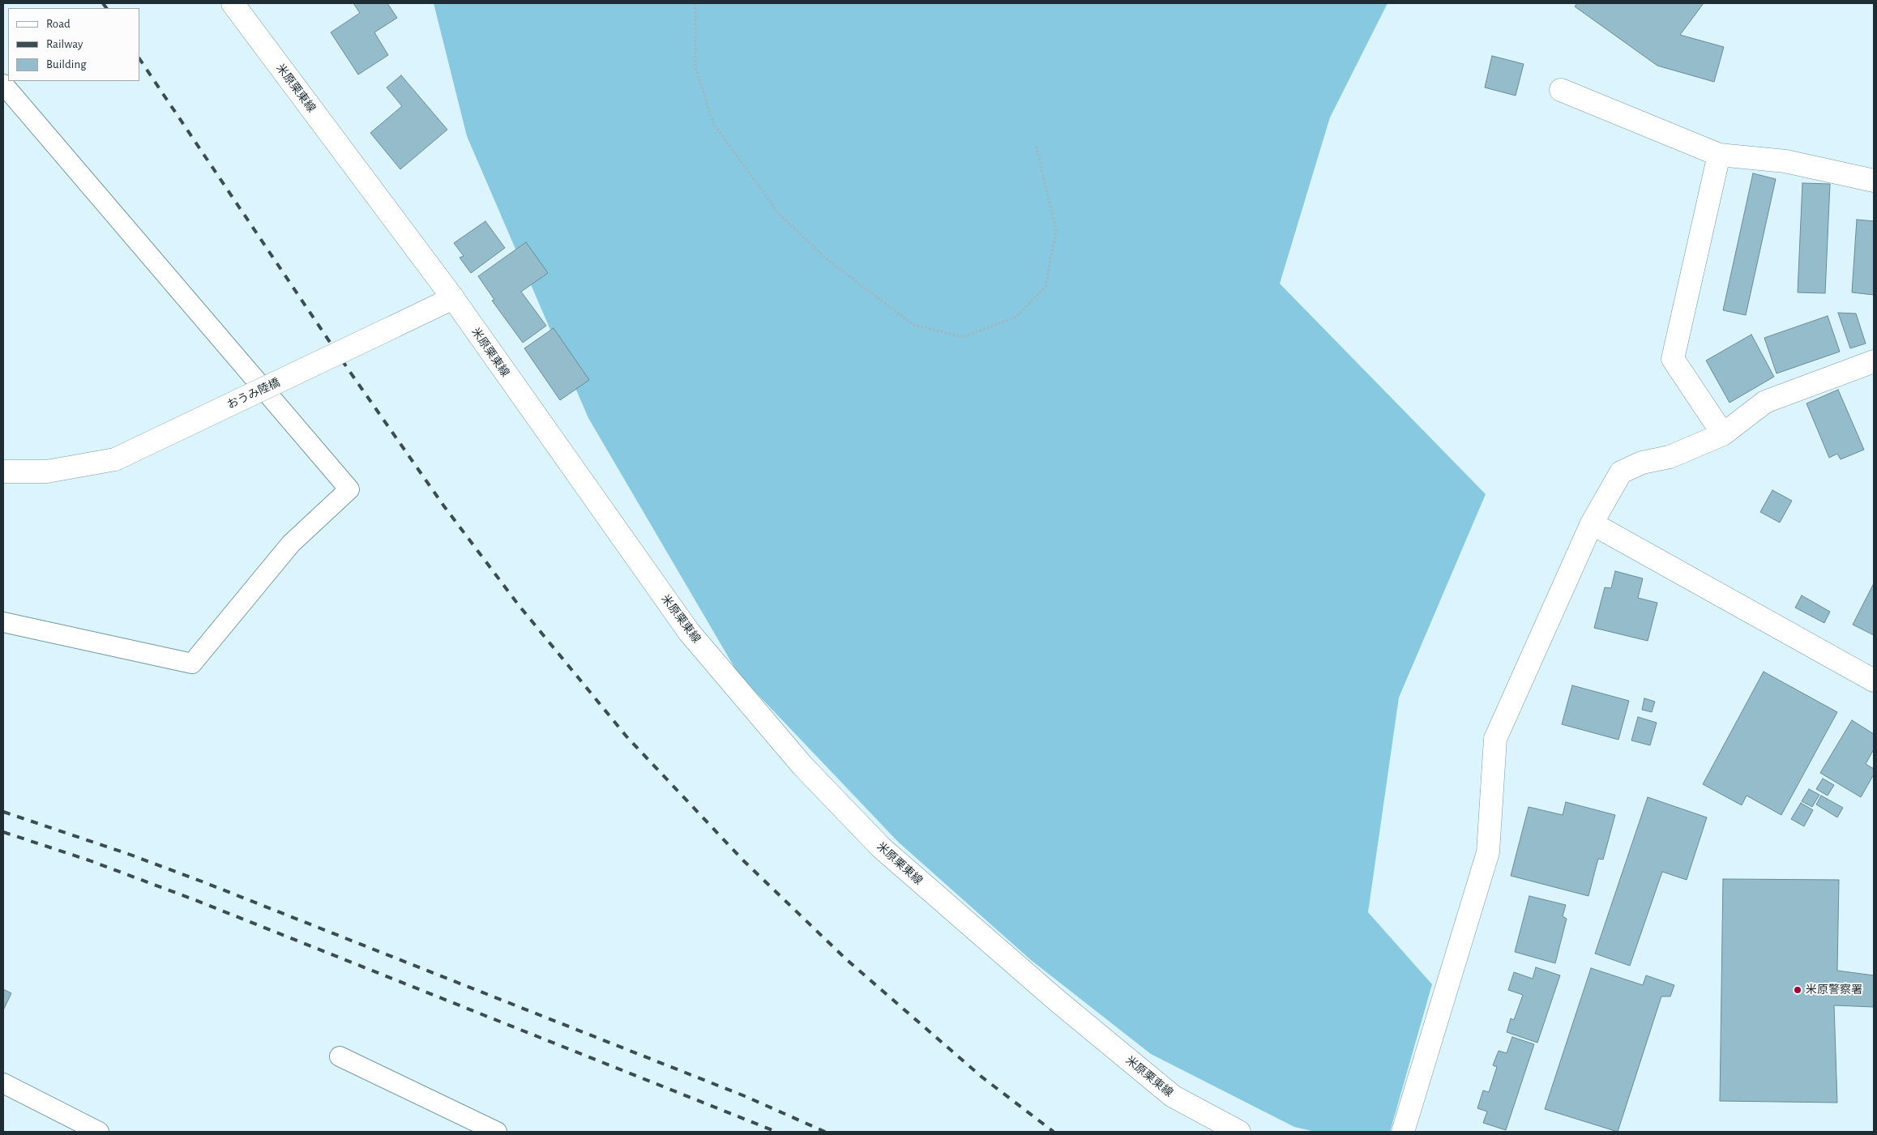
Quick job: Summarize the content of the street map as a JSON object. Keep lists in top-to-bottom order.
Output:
{
  "streets": {
    "street": ["米原栗東線", "おうみ陸橋"]
  },
  "crossings": [
    ["米原栗東線", "おうみ陸橋"]
  ],
  "places": ["米原警察署"],
  "legend": ["Road", "Railway", "Building"]
}
